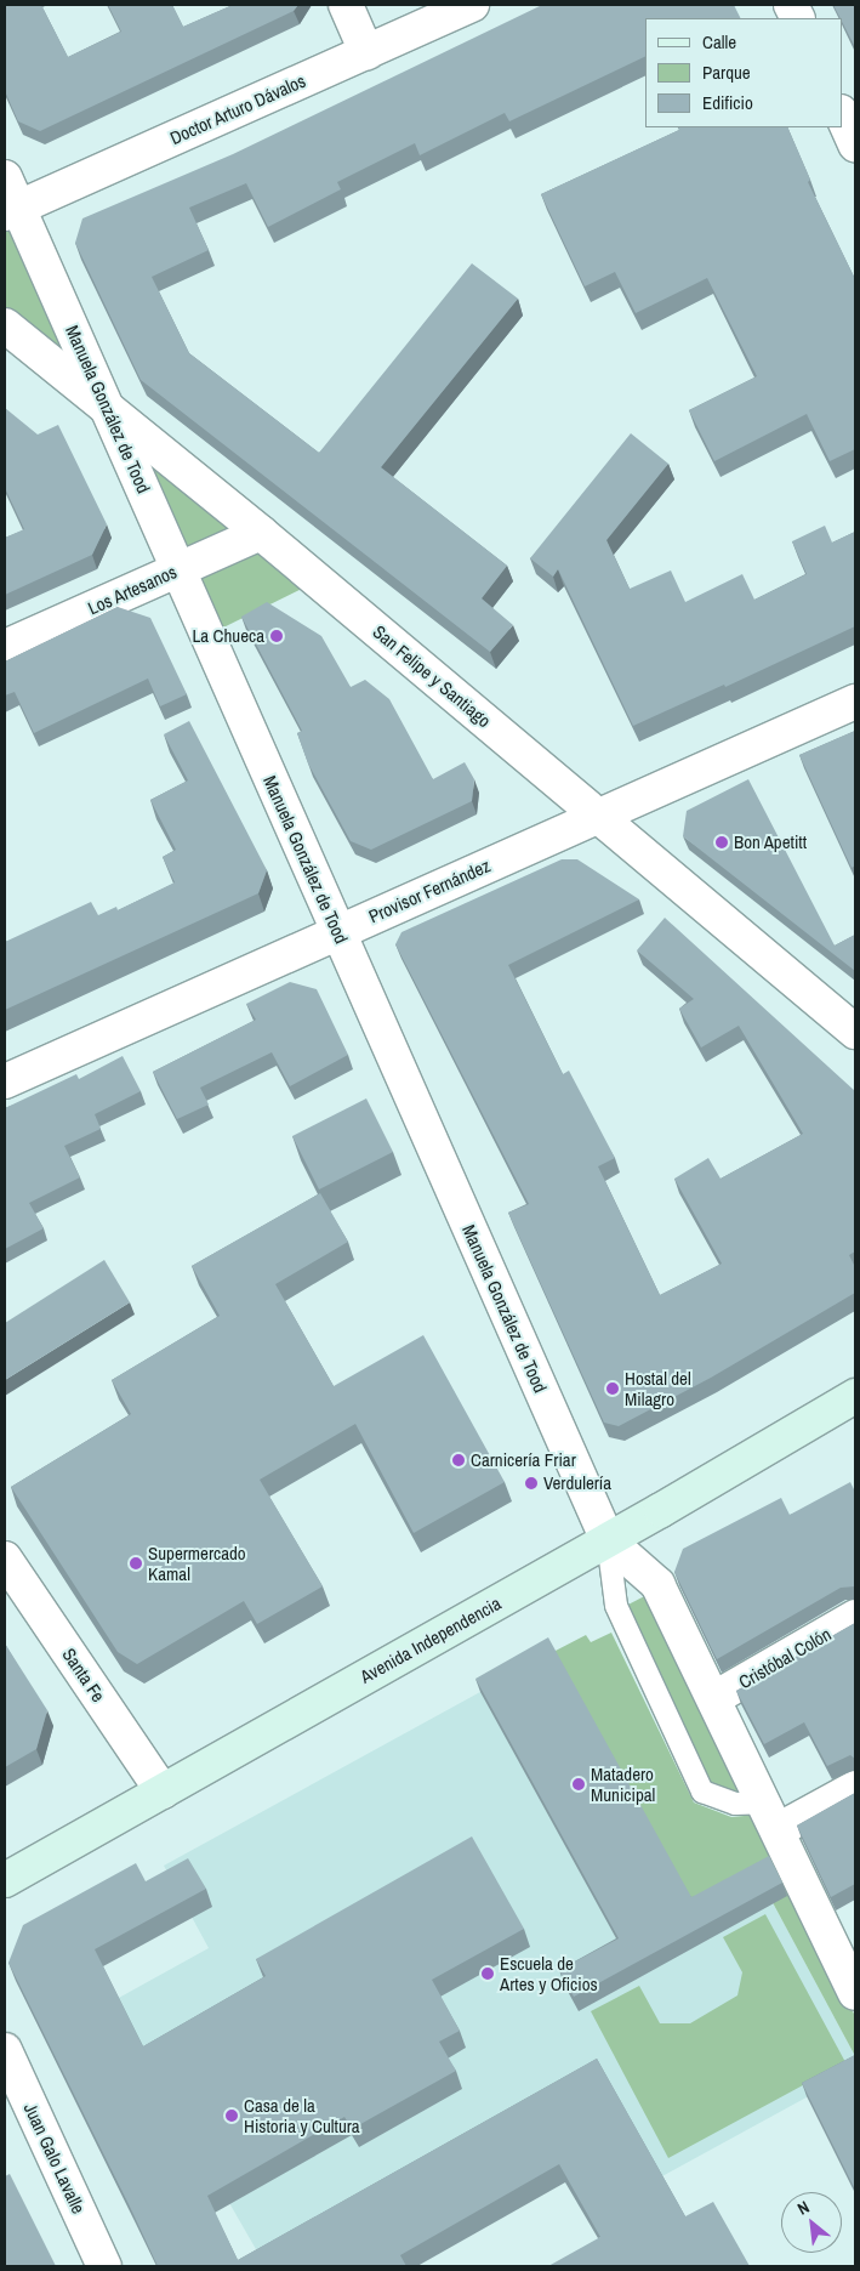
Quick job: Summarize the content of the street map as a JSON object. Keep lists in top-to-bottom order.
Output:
{
  "streets": {
    "main road": ["Avenida Independencia"],
    "street": [
      "Doctor Arturo Dávalos",
      "Manuela González de Tood",
      "Los Artesanos",
      "San Felipe y Santiago",
      "Provisor Fernández",
      "Cristóbal Colón",
      "Santa Fe",
      "Juan Galo Lavalle"
    ]
  },
  "crossings": [
    ["Doctor Arturo Dávalos", "Manuela González de Tood"],
    ["Manuela González de Tood", "Los Artesanos"],
    ["Manuela González de Tood", "San Felipe y Santiago"],
    ["Manuela González de Tood", "Provisor Fernández"],
    ["Manuela González de Tood", "Avenida Independencia"],
    ["Manuela González de Tood", "Cristóbal Colón"],
    ["Los Artesanos", "San Felipe y Santiago"],
    ["San Felipe y Santiago", "Provisor Fernández"],
    ["Avenida Independencia", "Santa Fe"]
  ],
  "places": [
    "La Chueca",
    "Bon Apetitt",
    "Hostal del Milagro",
    "Carnicería Friar",
    "Verdulería",
    "Supermercado Kamal",
    "Matadero Municipal",
    "Escuela de Artes y Oficios",
    "Casa de la Historia y Cultura"
  ],
  "legend": ["Calle", "Parque", "Edificio"],
  "north": "top left"
}
